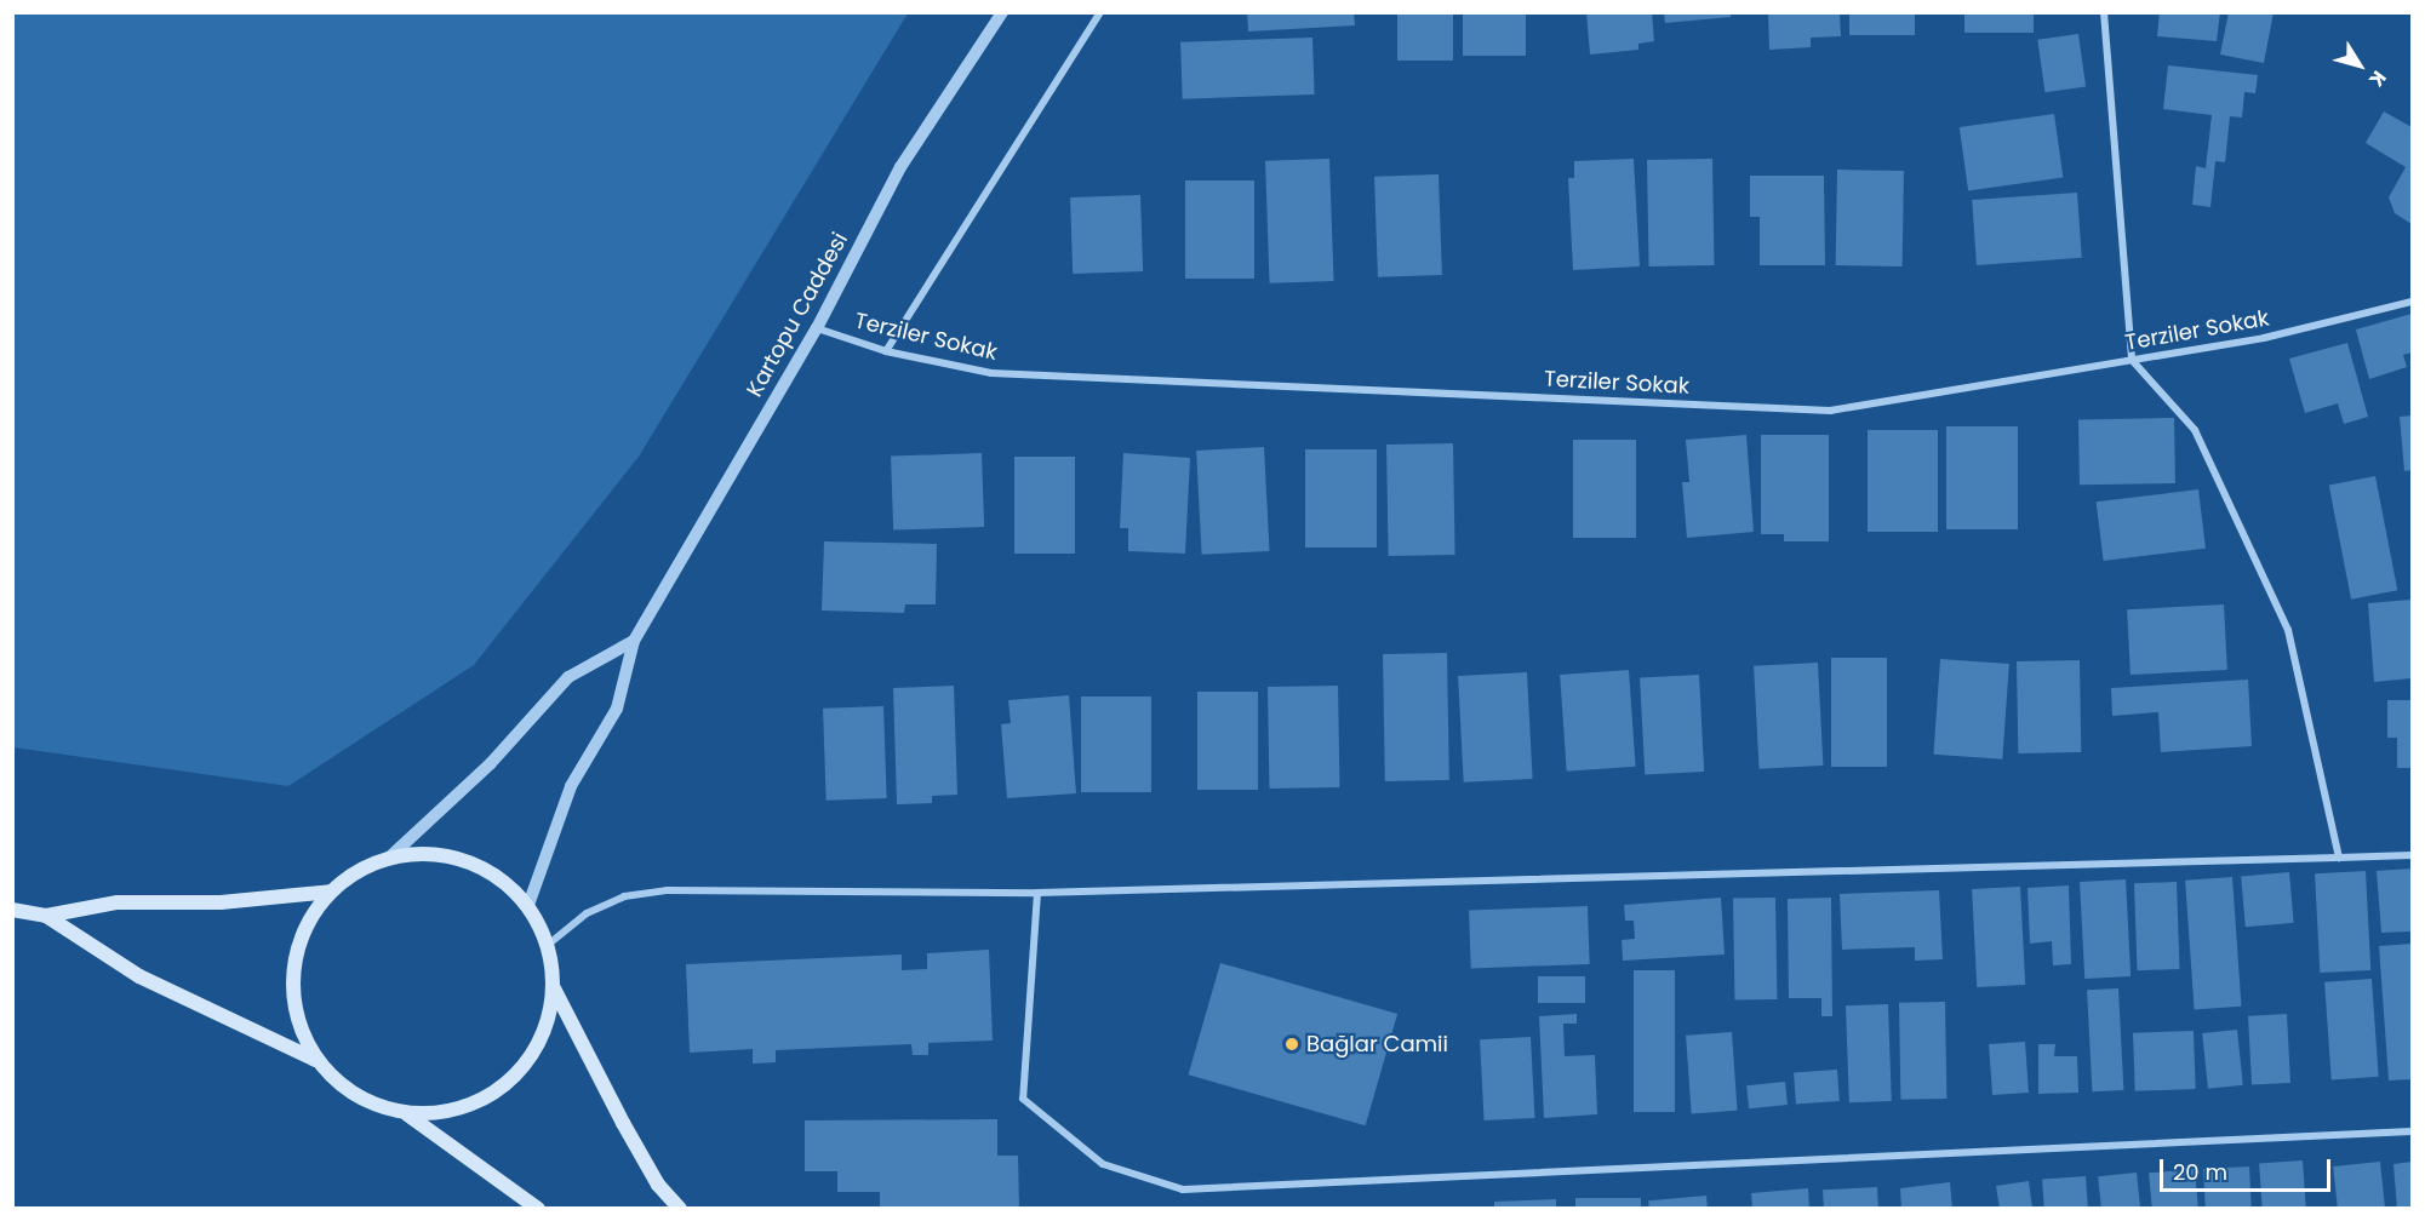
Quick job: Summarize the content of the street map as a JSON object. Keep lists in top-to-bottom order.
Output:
{
  "streets": {
    "street": ["Kartopu Caddesi", "Terziler Sokak"]
  },
  "crossings": [
    ["Kartopu Caddesi", "Terziler Sokak"]
  ],
  "places": ["Bağlar Camii"],
  "scale_bar": "20 m",
  "north": "bottom right"
}
